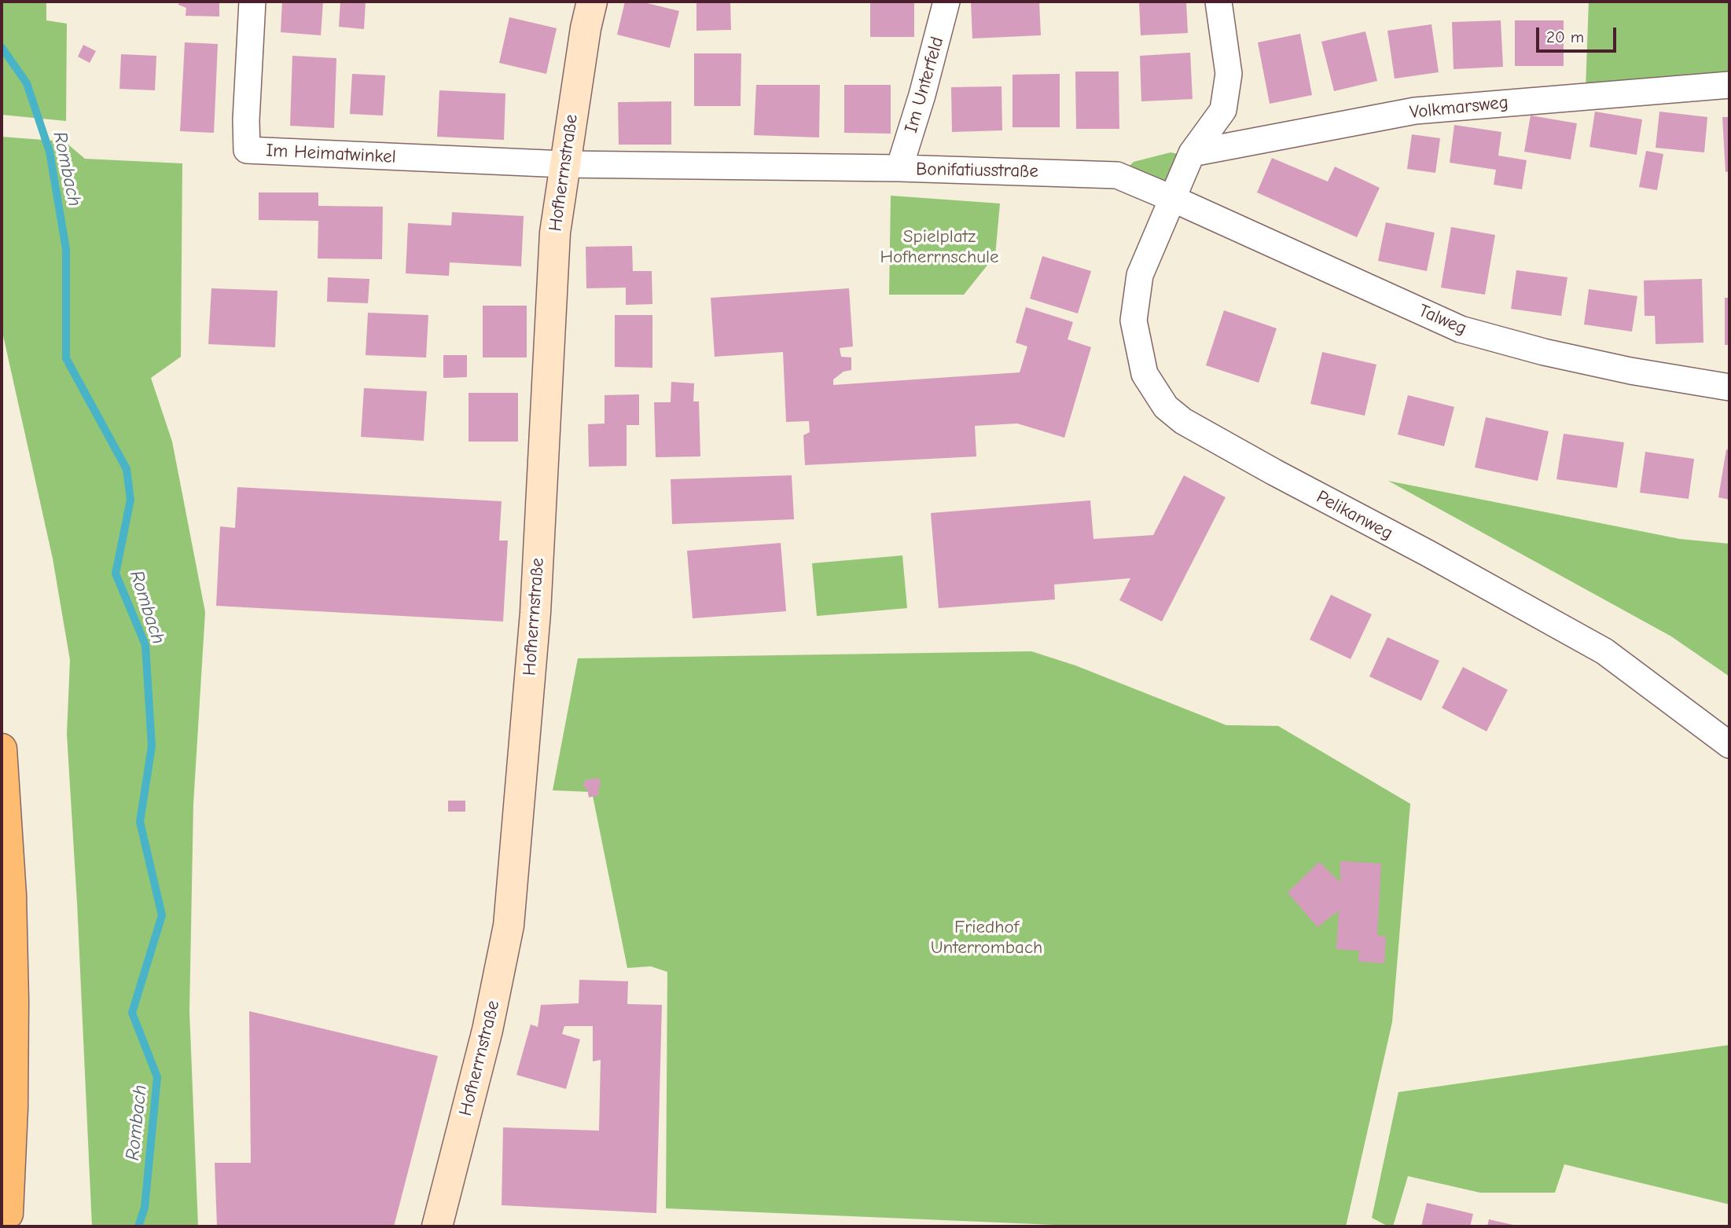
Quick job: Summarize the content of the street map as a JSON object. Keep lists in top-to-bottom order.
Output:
{
  "streets": {
    "street": [
      "Im Unterfeld",
      "Volkmarsweg",
      "Im Heimatwinkel",
      "Bonifatiusstraße",
      "Hofherrnstraße",
      "Talweg",
      "Pelikanweg"
    ]
  },
  "crossings": [
    ["Im Unterfeld", "Bonifatiusstraße"],
    ["Im Heimatwinkel", "Bonifatiusstraße"],
    ["Im Heimatwinkel", "Hofherrnstraße"],
    ["Bonifatiusstraße", "Hofherrnstraße"],
    ["Bonifatiusstraße", "Talweg"],
    ["Bonifatiusstraße", "Pelikanweg"],
    ["Talweg", "Pelikanweg"]
  ],
  "water": ["Rombach"],
  "parks": ["Spielplatz Hofherrnschule", "Friedhof Unterrombach"],
  "scale_bar": "20 m"
}
